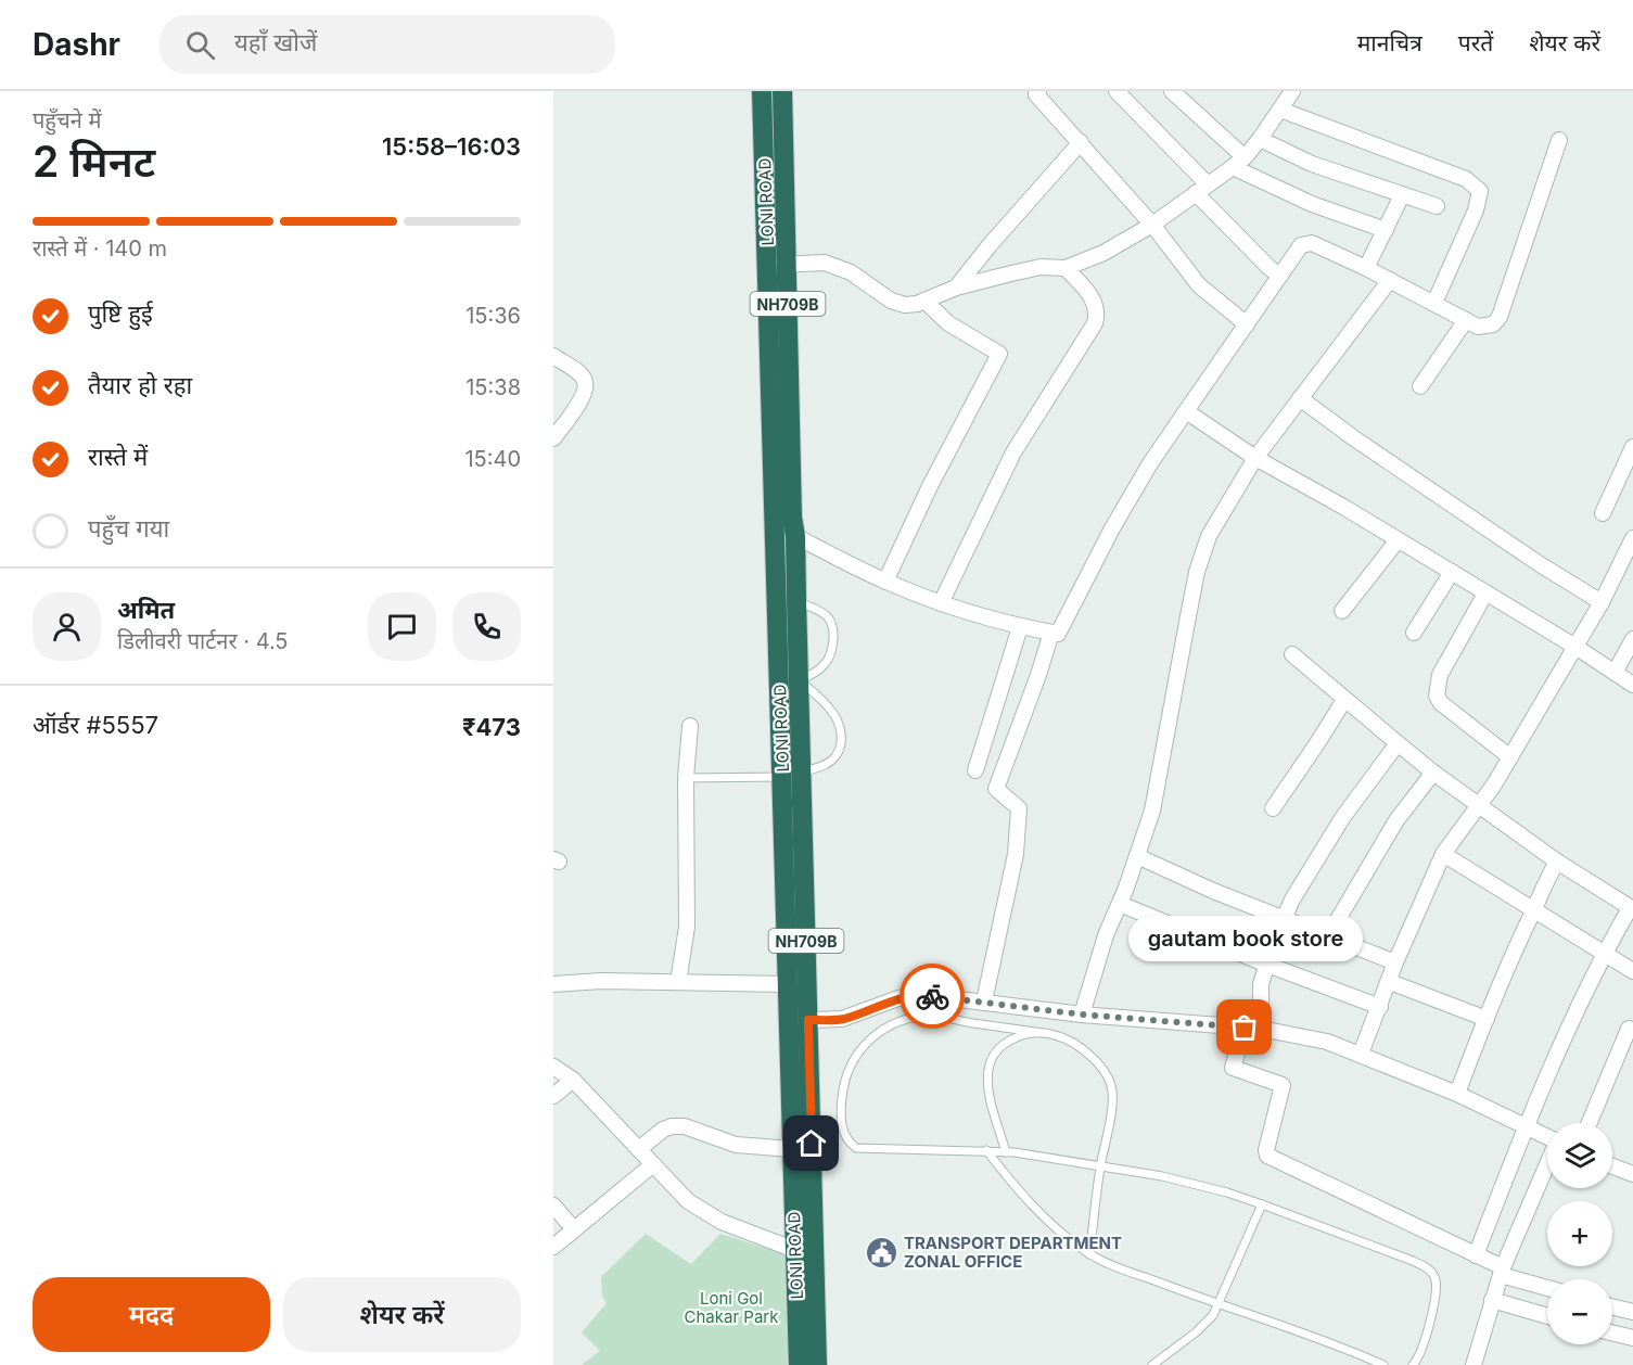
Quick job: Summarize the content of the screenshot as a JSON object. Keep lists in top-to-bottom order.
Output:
{
  "streets": {
    "highway": ["LONI ROAD", "NH709B"]
  },
  "parks": ["Loni Gol Chakar Park"],
  "places": {
    "other": ["gautam book store"],
    "public building": ["TRANSPORT DEPARTMENT ZONAL OFFICE"]
  },
  "page": {
    "header": "Dashr",
    "search": "यहाँ खोजें",
    "nav": ["मानचित्र", "परतें", "शेयर करें"],
    "heading": ["2 मिनट", "पहुँचने में", "15:58–16:03"],
    "panel": [
      "अमित",
      "डिलीवरी पार्टनर · 4.5",
      "ऑर्डर #5557",
      "₹473"
    ],
    "bar": "रास्ते में · 140 m",
    "list": [
      ["पुष्टि हुई", "15:36"],
      ["तैयार हो रहा", "15:38"],
      ["रास्ते में", "15:40"],
      "पहुँच गया"
    ],
    "bubble": "gautam book store",
    "map_buttons": ["+", "−"],
    "buttons": ["मदद", "शेयर करें"]
  }
}
